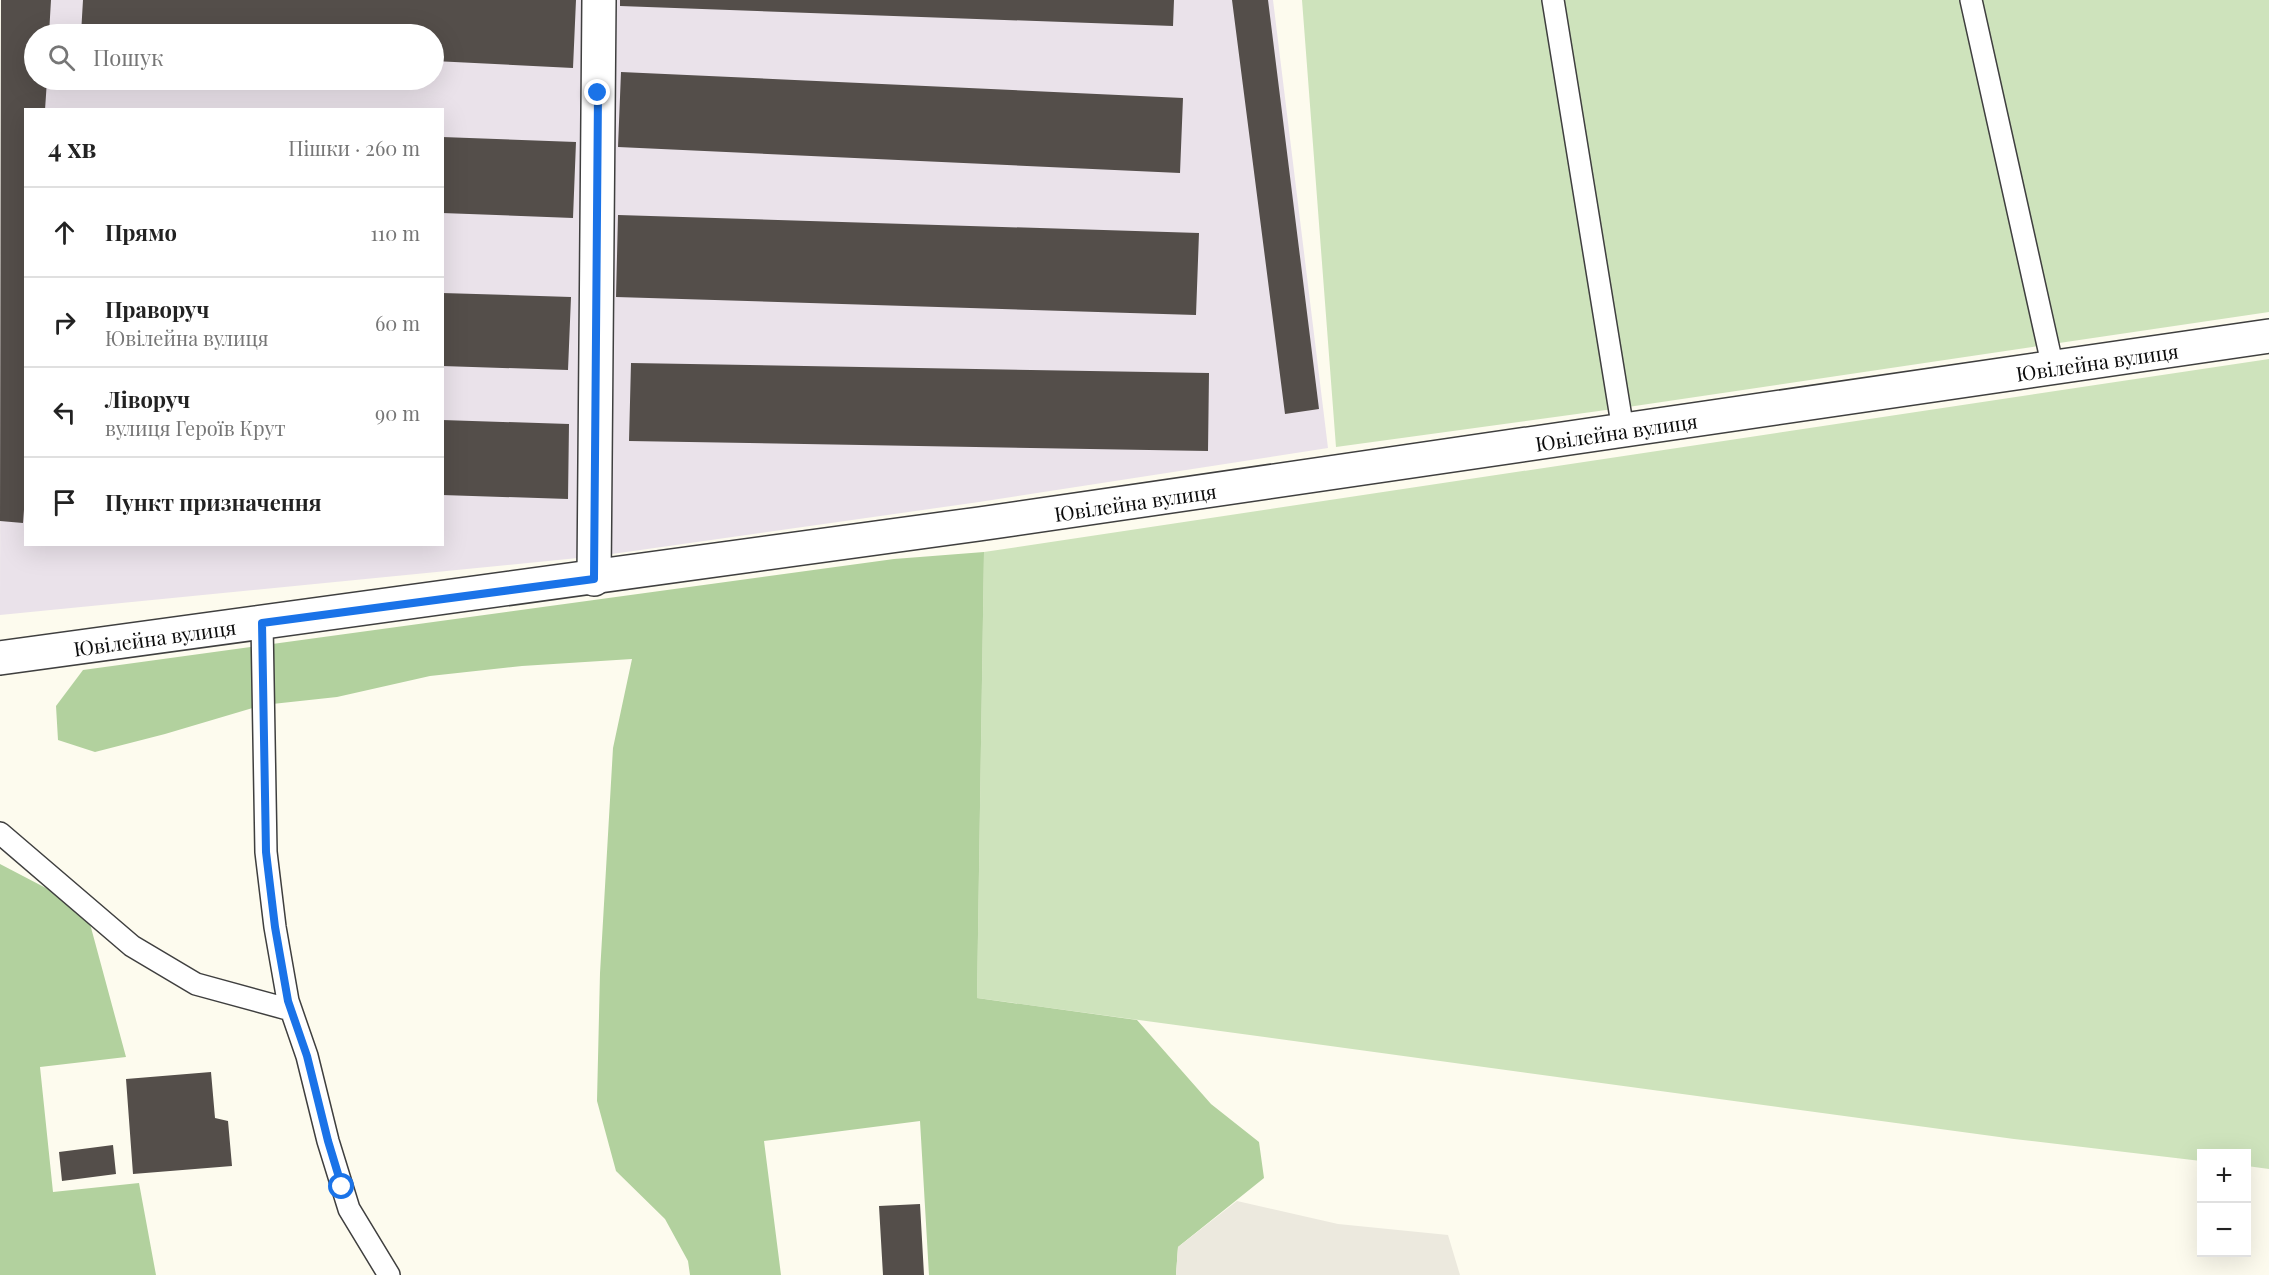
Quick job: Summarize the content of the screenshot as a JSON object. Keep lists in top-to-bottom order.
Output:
{
  "streets": {
    "street": ["Ювілейна вулиця"]
  },
  "page": {
    "search": "Пошук",
    "heading": ["4 хв", "Пішки · 260 m"],
    "list": [
      ["Прямо", "110 m"],
      ["Праворуч", "Ювілейна вулиця", "60 m"],
      ["Ліворуч", "вулиця Героїв Крут", "90 m"],
      "Пункт призначення"
    ],
    "map_buttons": ["+", "−"]
  }
}
